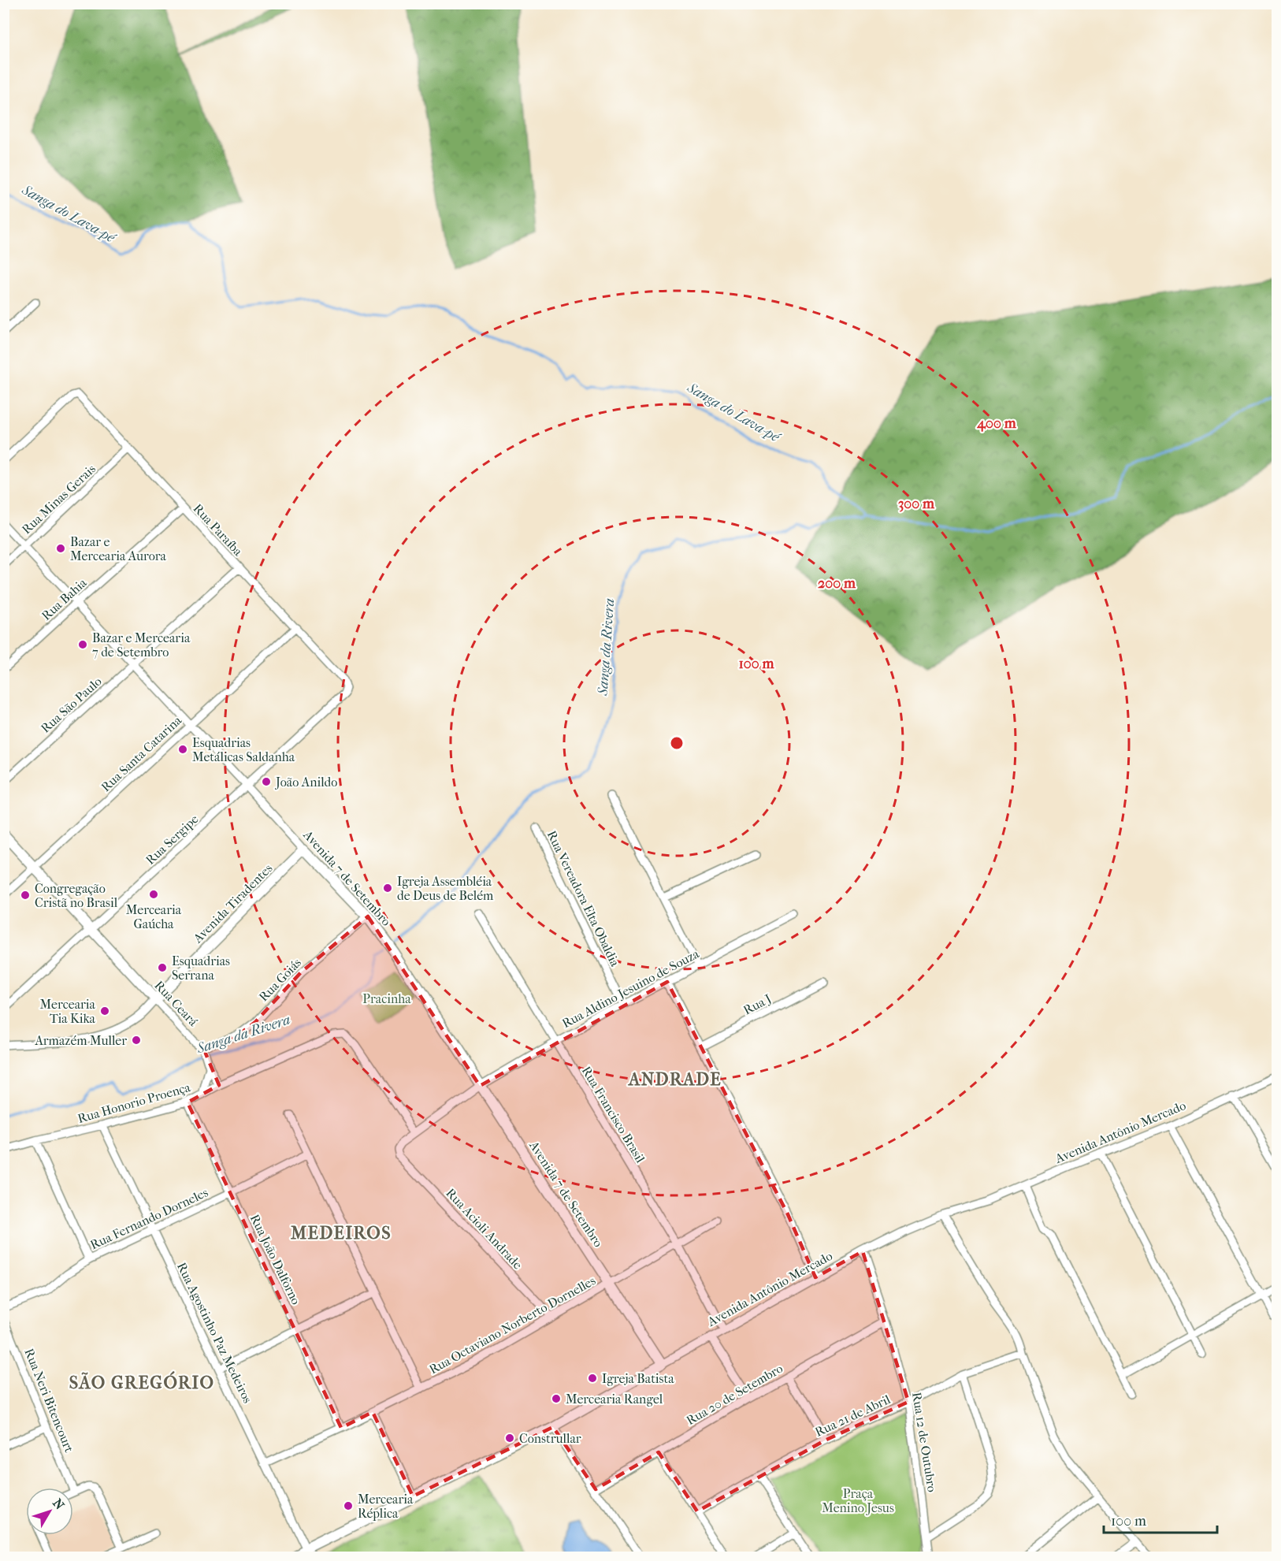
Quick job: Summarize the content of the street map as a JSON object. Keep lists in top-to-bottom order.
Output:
{
  "streets": {
    "street": [
      "Rua Minas Gerais",
      "Rua Paraíba",
      "Rua Bahia",
      "Rua São Paulo",
      "Rua Santa Catarina",
      "Rua Sergipe",
      "Avenida 7 de Setembro",
      "Rua Vereadora Elta Obaldia",
      "Avenida Tiradentes",
      "Rua Goiás",
      "Rua Aldino Jesuino de Souza",
      "Rua Ceará",
      "Rua J",
      "Rua Honorio Proença",
      "Rua Francisco Brasil",
      "Avenida Antônio Mercado",
      "Rua Fernando Dorneles",
      "Rua Acioli Andrade",
      "Rua João Dalforno",
      "Rua Octaviano Norberto Dornelles",
      "Rua Agostinho Paz Medeiros",
      "Rua 20 de Setembro",
      "Rua Neri Bitencourt",
      "Rua 21 de Abril",
      "Rua 12 de Outubro"
    ]
  },
  "crossings": [
    ["Rua Minas Gerais", "Rua Paraíba"],
    ["Rua Minas Gerais", "Avenida 7 de Setembro"],
    ["Rua Paraíba", "Rua Bahia"],
    ["Rua Paraíba", "Rua São Paulo"],
    ["Rua Paraíba", "Rua Santa Catarina"],
    ["Rua Paraíba", "Rua Sergipe"],
    ["Rua Bahia", "Avenida 7 de Setembro"],
    ["Rua São Paulo", "Avenida 7 de Setembro"],
    ["Rua Santa Catarina", "Avenida 7 de Setembro"],
    ["Rua Santa Catarina", "Rua Ceará"],
    ["Rua Sergipe", "Avenida 7 de Setembro"],
    ["Rua Sergipe", "Rua Ceará"],
    ["Avenida 7 de Setembro", "Avenida Tiradentes"],
    ["Avenida 7 de Setembro", "Rua Goiás"],
    ["Avenida 7 de Setembro", "Rua Aldino Jesuino de Souza"],
    ["Avenida 7 de Setembro", "Avenida Antônio Mercado"],
    ["Avenida 7 de Setembro", "Rua Octaviano Norberto Dornelles"],
    ["Rua Vereadora Elta Obaldia", "Rua Aldino Jesuino de Souza"],
    ["Avenida Tiradentes", "Rua Ceará"],
    ["Rua Goiás", "Rua Ceará"],
    ["Rua Aldino Jesuino de Souza", "Rua Honorio Proença"],
    ["Rua Aldino Jesuino de Souza", "Rua Francisco Brasil"],
    ["Rua Aldino Jesuino de Souza", "Rua Acioli Andrade"],
    ["Rua Honorio Proença", "Rua João Dalforno"],
    ["Rua Honorio Proença", "Rua Agostinho Paz Medeiros"],
    ["Rua Francisco Brasil", "Avenida Antônio Mercado"],
    ["Rua Francisco Brasil", "Rua Octaviano Norberto Dornelles"],
    ["Avenida Antônio Mercado", "Rua Agostinho Paz Medeiros"],
    ["Avenida Antônio Mercado", "Rua 12 de Outubro"],
    ["Rua Fernando Dorneles", "Rua João Dalforno"],
    ["Rua Fernando Dorneles", "Rua Agostinho Paz Medeiros"],
    ["Rua Acioli Andrade", "Rua Octaviano Norberto Dornelles"],
    ["Rua João Dalforno", "Rua Octaviano Norberto Dornelles"],
    ["Rua Octaviano Norberto Dornelles", "Rua Agostinho Paz Medeiros"],
    ["Rua 20 de Setembro", "Rua 12 de Outubro"],
    ["Rua 21 de Abril", "Rua 12 de Outubro"]
  ],
  "districts": ["ANDRADE", "MEDEIROS", "SÃO GREGÓRIO"],
  "water": ["Sanga do Lava-pé", "Sanga da Rivera"],
  "parks": ["Pracinha", "Praça Menino Jesus"],
  "places": [
    "Bazar e Mercearia Aurora",
    "Bazar e Mercearia 7 de Setembro",
    "Esquadrias Metálicas Saldanha",
    "João Anildo",
    "Igreja Assembléia de Deus de Belém",
    "Mercearia Gaúcha",
    "Congregação Cristã no Brasil",
    "Esquadrias Serrana",
    "Mercearia Tia Kika",
    "Armazém Muller",
    "Igreja Batista",
    "Mercearia Rangel",
    "Construllar",
    "Mercearia Réplica"
  ],
  "scale_bar": "100 m",
  "north": "top right",
  "rings": [
    "400 m",
    "300 m",
    "200 m",
    "100 m"
  ]
}
